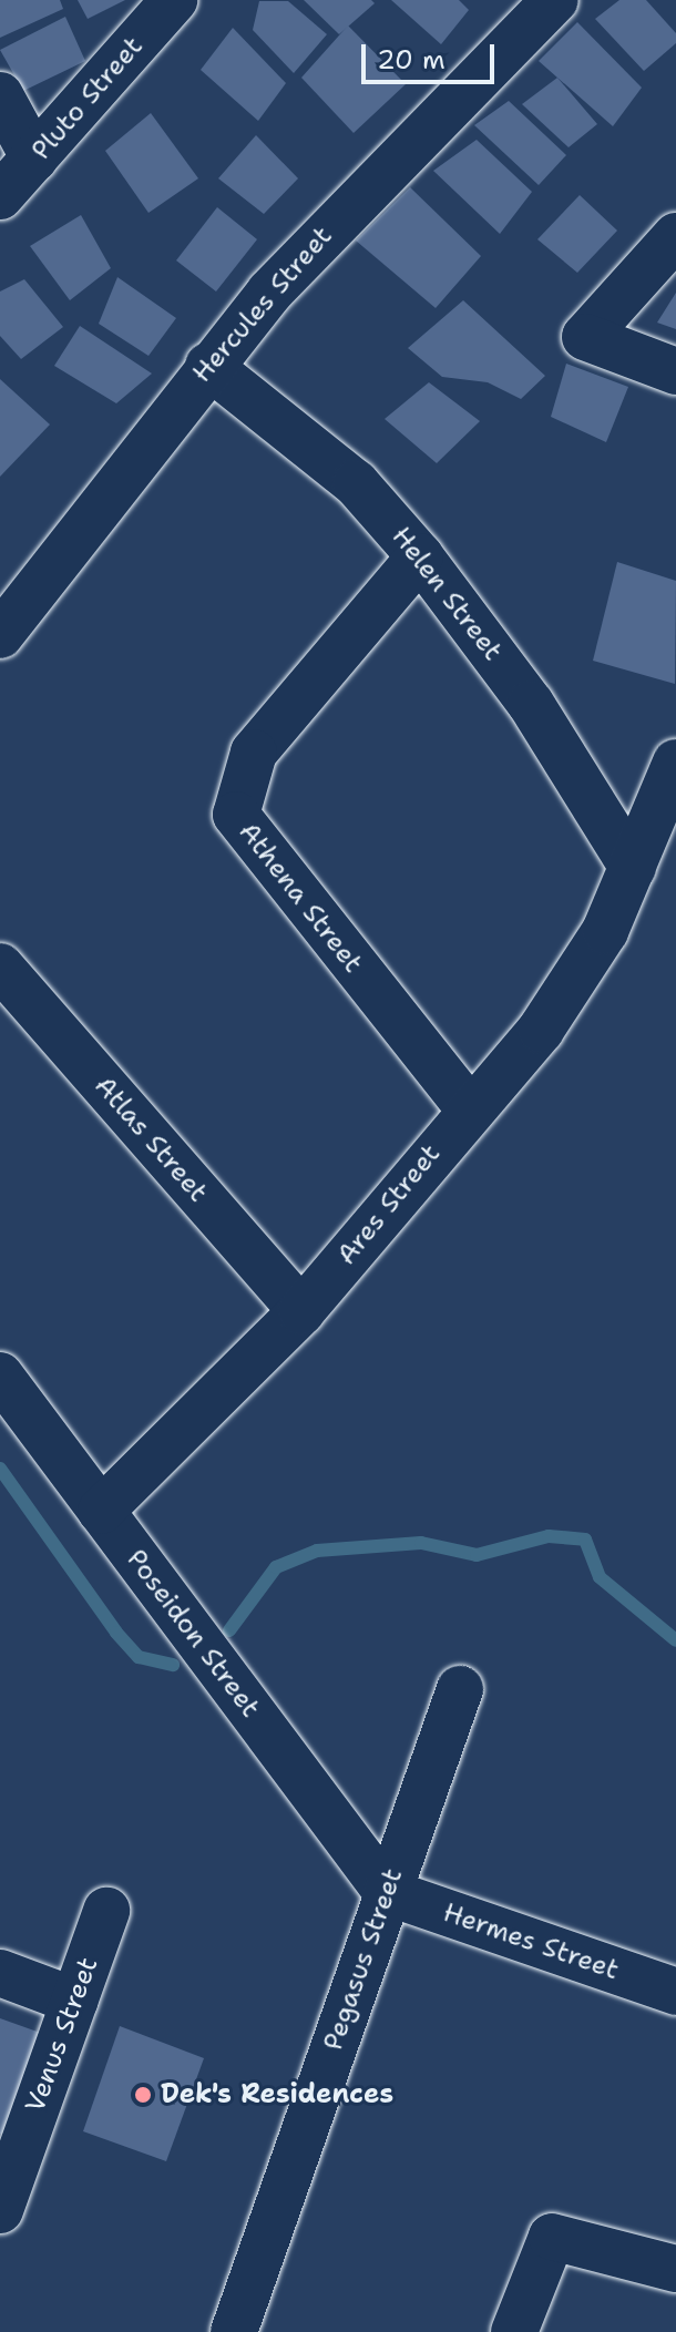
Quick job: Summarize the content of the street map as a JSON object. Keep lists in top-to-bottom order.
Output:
{
  "streets": {
    "street": [
      "Pluto Street",
      "Hercules Street",
      "Helen Street",
      "Athena Street",
      "Atlas Street",
      "Ares Street",
      "Poseidon Street",
      "Hermes Street",
      "Pegasus Street",
      "Venus Street"
    ]
  },
  "crossings": [
    ["Hercules Street", "Helen Street"],
    ["Helen Street", "Athena Street"],
    ["Helen Street", "Ares Street"],
    ["Athena Street", "Ares Street"],
    ["Atlas Street", "Ares Street"],
    ["Ares Street", "Poseidon Street"],
    ["Poseidon Street", "Hermes Street"],
    ["Poseidon Street", "Pegasus Street"],
    ["Hermes Street", "Pegasus Street"]
  ],
  "places": ["Dek's Residences"],
  "scale_bar": "20 m"
}
